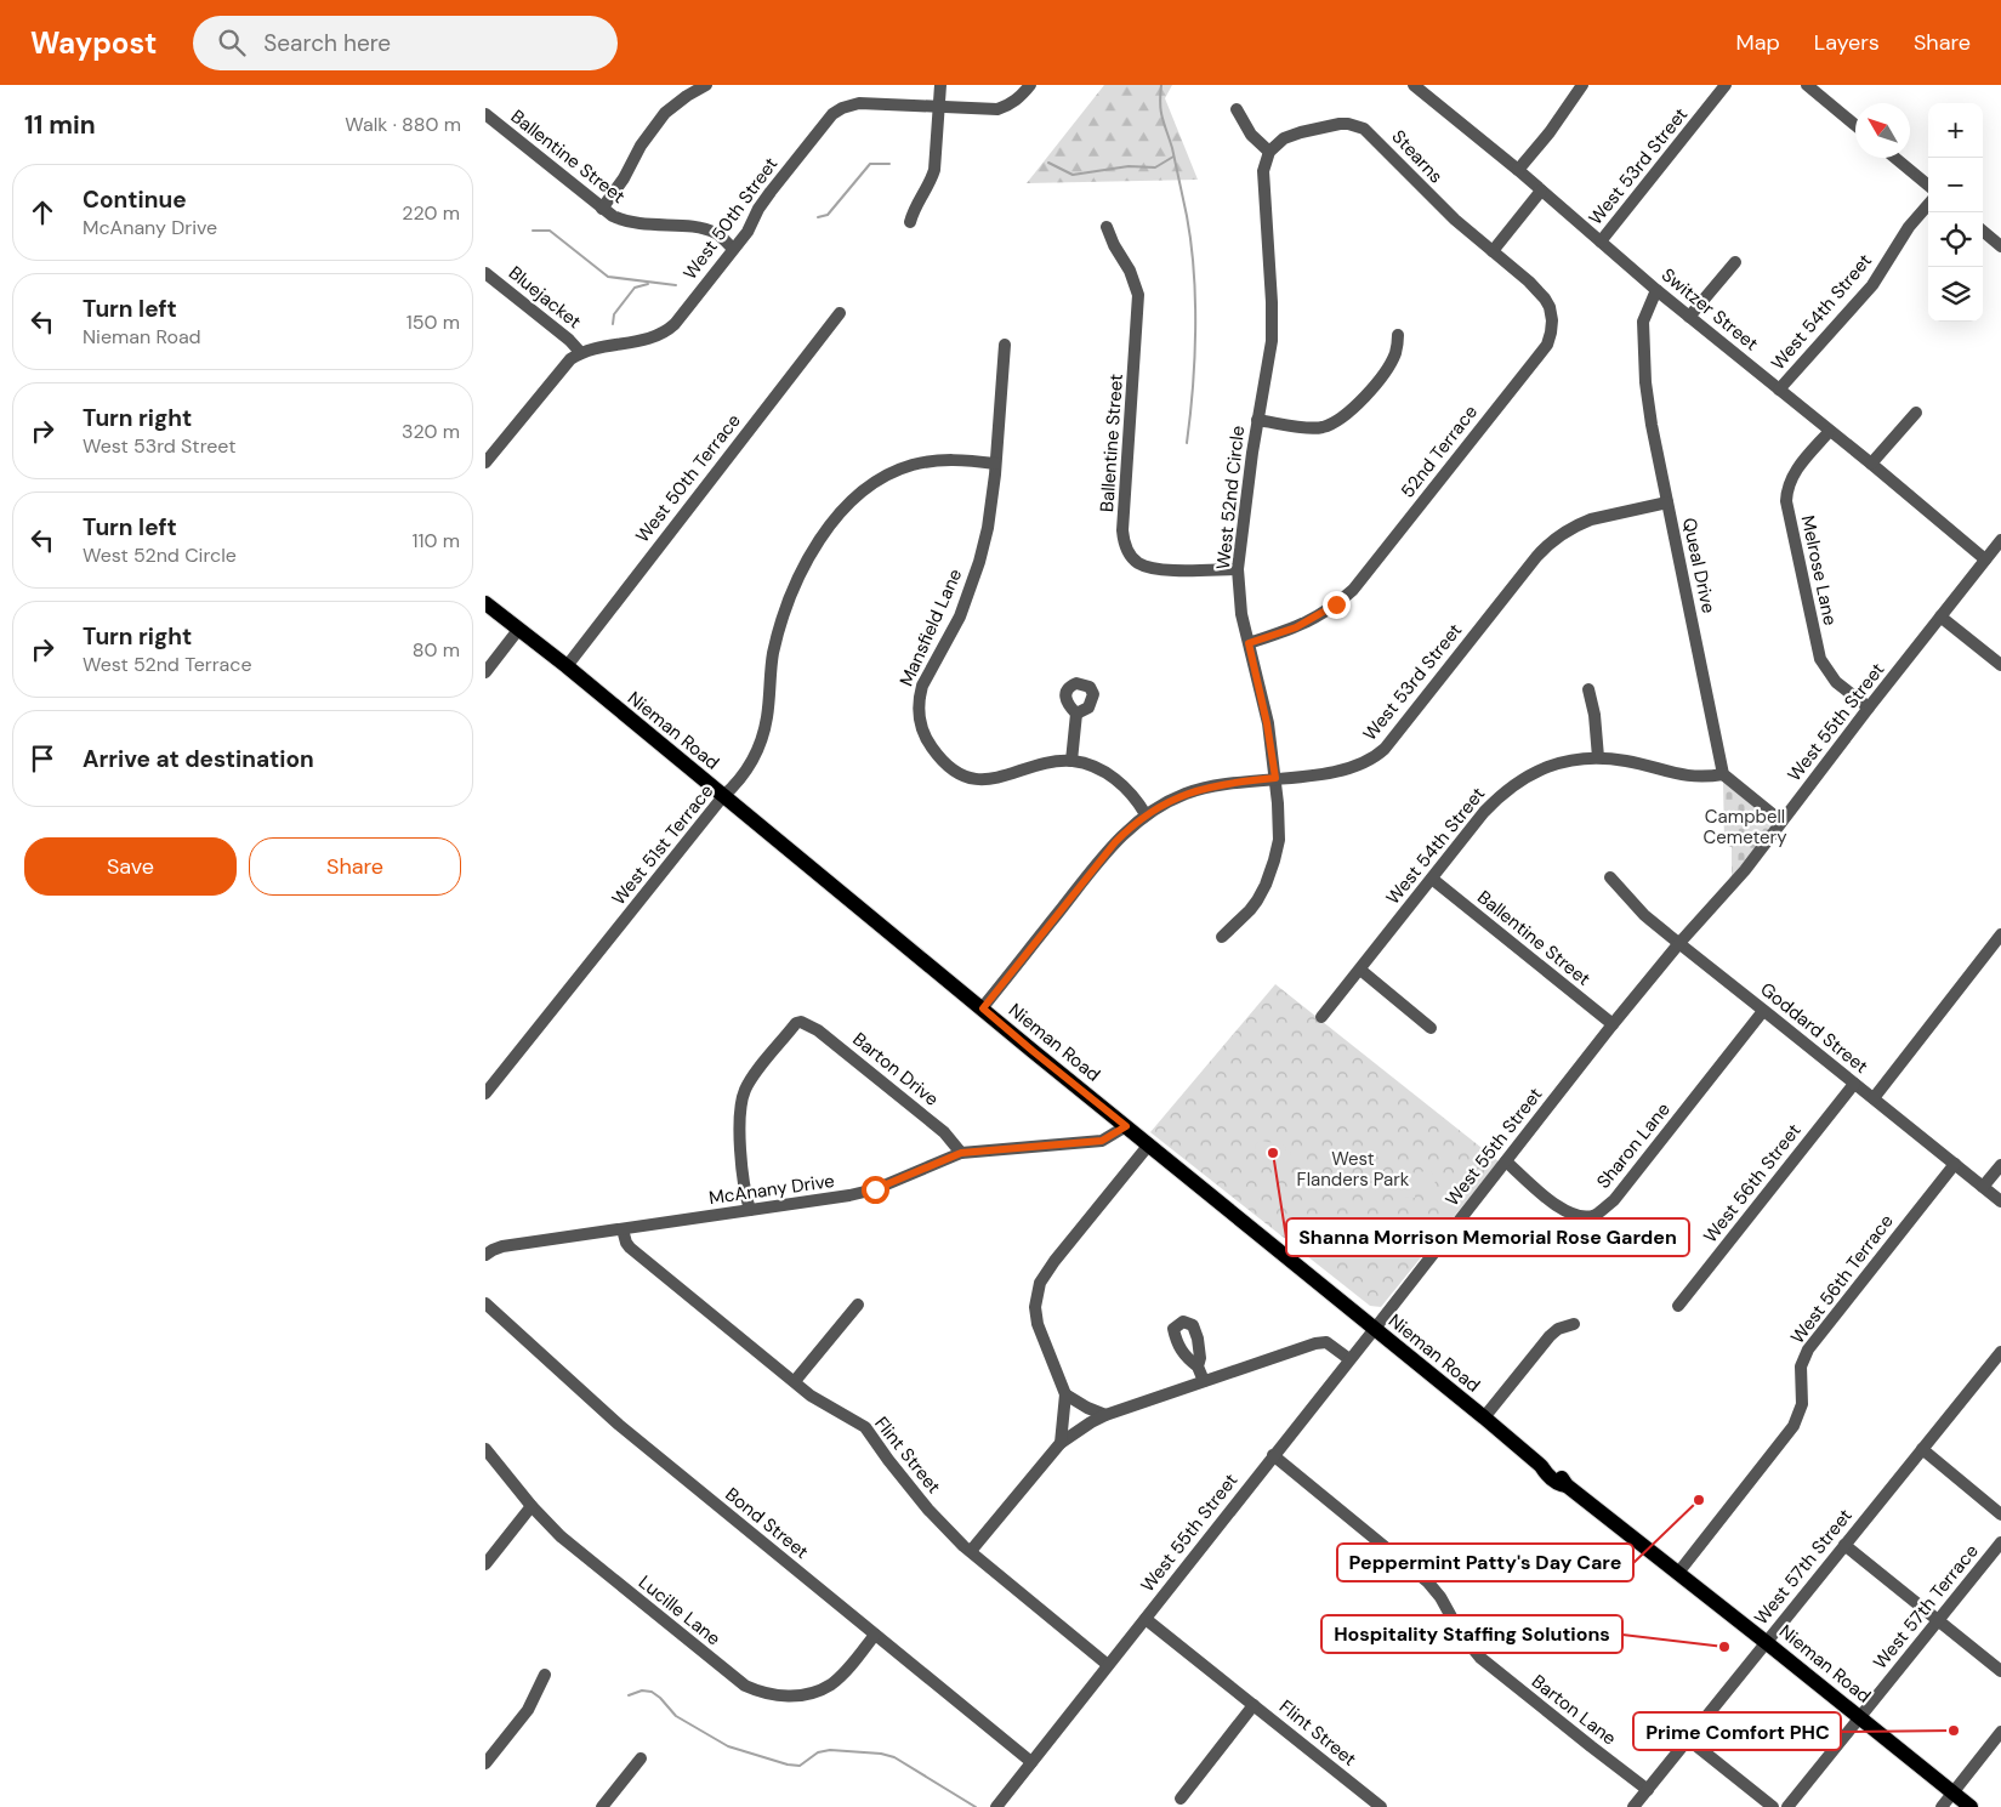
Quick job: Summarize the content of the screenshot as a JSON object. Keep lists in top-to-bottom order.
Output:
{
  "streets": {
    "main road": ["Nieman Road"],
    "street": [
      "Ballentine Street",
      "Stearns",
      "West 53rd Street",
      "West 50th Street",
      "Bluejacket",
      "Switzer Street",
      "West 54th Street",
      "52nd Terrace",
      "West 50th Terrace",
      "West 52nd Circle",
      "Queal Drive",
      "Melrose Lane",
      "Mansfield Lane",
      "West 55th Street",
      "West 51st Terrace",
      "Goddard Street",
      "Barton Drive",
      "Sharon Lane",
      "West 56th Street",
      "McAnany Drive",
      "West 56th Terrace",
      "Flint Street",
      "Bond Street",
      "West 57th Street",
      "West 57th Terrace",
      "Lucille Lane",
      "Barton Lane"
    ]
  },
  "crossings": [
    ["Ballentine Street", "West 50th Street"],
    ["Ballentine Street", "West 54th Street"],
    ["Ballentine Street", "West 52nd Circle"],
    ["Ballentine Street", "West 55th Street"],
    ["Stearns", "52nd Terrace"],
    ["Stearns", "West 52nd Circle"],
    ["West 53rd Street", "Switzer Street"],
    ["West 53rd Street", "West 52nd Circle"],
    ["West 53rd Street", "Queal Drive"],
    ["West 53rd Street", "Mansfield Lane"],
    ["West 53rd Street", "Nieman Road"],
    ["West 50th Street", "Bluejacket"],
    ["Switzer Street", "West 54th Street"],
    ["Switzer Street", "Queal Drive"],
    ["Switzer Street", "Melrose Lane"],
    ["Switzer Street", "West 55th Street"],
    ["West 54th Street", "Queal Drive"],
    ["52nd Terrace", "West 52nd Circle"],
    ["West 50th Terrace", "Nieman Road"],
    ["Melrose Lane", "West 55th Street"],
    ["Mansfield Lane", "West 51st Terrace"],
    ["West 55th Street", "Nieman Road"],
    ["West 55th Street", "Goddard Street"],
    ["West 55th Street", "Sharon Lane"],
    ["West 55th Street", "Flint Street"],
    ["West 55th Street", "Bond Street"],
    ["West 55th Street", "Barton Lane"],
    ["Nieman Road", "West 51st Terrace"],
    ["Nieman Road", "McAnany Drive"],
    ["Nieman Road", "West 56th Terrace"],
    ["Nieman Road", "West 57th Street"],
    ["Nieman Road", "West 57th Terrace"],
    ["Goddard Street", "Sharon Lane"],
    ["Goddard Street", "West 56th Street"],
    ["Goddard Street", "West 56th Terrace"],
    ["Barton Drive", "McAnany Drive"],
    ["McAnany Drive", "Flint Street"],
    ["Bond Street", "Lucille Lane"],
    ["West 57th Street", "Barton Lane"]
  ],
  "parks": ["Campbell Cemetery", "West Flanders Park"],
  "places": [
    "Shanna Morrison Memorial Rose Garden",
    "Peppermint Patty's Day Care",
    "Hospitality Staffing Solutions",
    "Prime Comfort PHC"
  ],
  "north": "top left",
  "page": {
    "header": "Waypost",
    "search": "Search here",
    "nav": ["Map", "Layers", "Share"],
    "heading": ["11 min", "Walk · 880 m"],
    "map_buttons": ["+", "−"],
    "list": [
      ["Continue", "McAnany Drive", "220 m"],
      ["Turn left", "Nieman Road", "150 m"],
      ["Turn right", "West 53rd Street", "320 m"],
      ["Turn left", "West 52nd Circle", "110 m"],
      ["Turn right", "West 52nd Terrace", "80 m"],
      "Arrive at destination"
    ],
    "buttons": ["Save", "Share"]
  }
}
